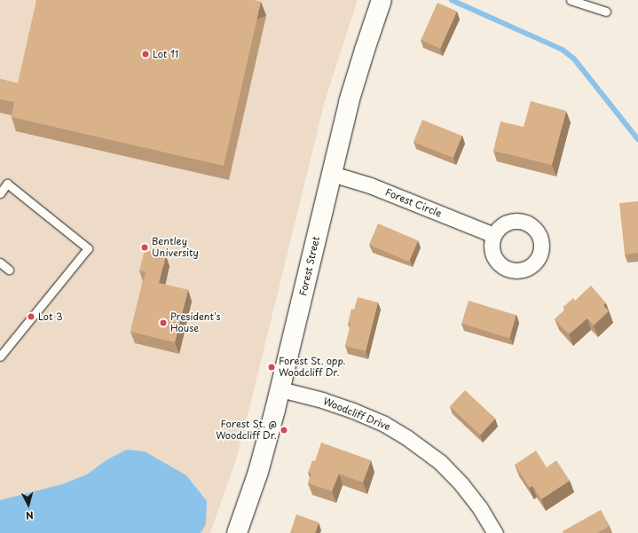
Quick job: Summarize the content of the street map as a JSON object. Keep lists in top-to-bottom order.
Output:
{
  "streets": {
    "street": ["Forest Circle", "Forest Street", "Woodcliff Drive"]
  },
  "crossings": [
    ["Forest Circle", "Forest Street"],
    ["Forest Street", "Woodcliff Drive"]
  ],
  "places": [
    "Lot 11",
    "Bentley University",
    "Lot 3",
    "President's House",
    "Forest St. opp. Woodcliff Dr.",
    "Forest St. @ Woodcliff Dr."
  ],
  "north": "bottom"
}
